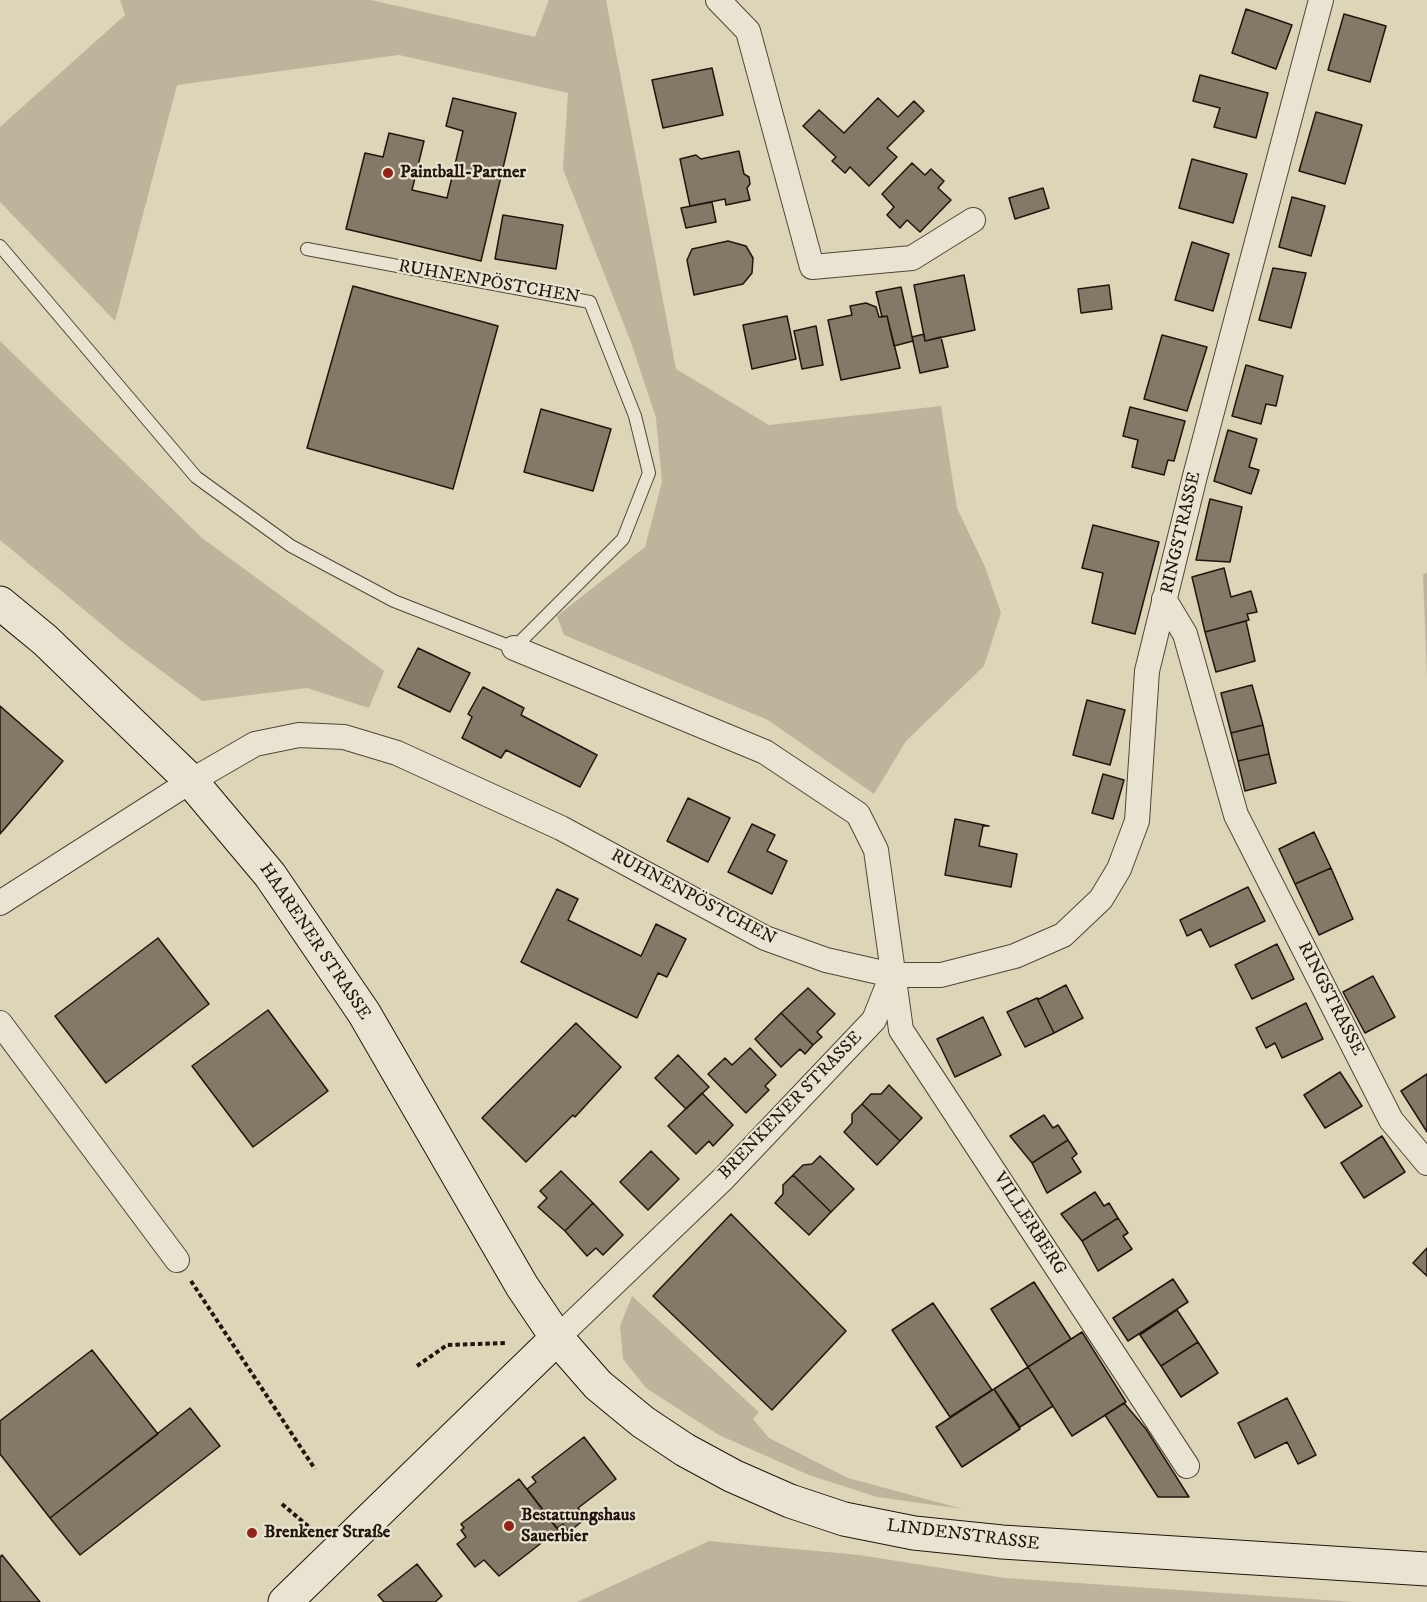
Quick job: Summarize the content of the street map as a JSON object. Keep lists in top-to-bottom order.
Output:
{
  "streets": {
    "main road": ["HAARENER STRASSE", "BRENKENER STRASSE", "LINDENSTRASSE"],
    "street": ["RUHNENPÖSTCHEN", "RINGSTRASSE", "VILLERBERG"]
  },
  "crossings": [
    ["RUHNENPÖSTCHEN", "HAARENER STRASSE"],
    ["RUHNENPÖSTCHEN", "BRENKENER STRASSE"],
    ["RUHNENPÖSTCHEN", "VILLERBERG"],
    ["HAARENER STRASSE", "BRENKENER STRASSE"],
    ["HAARENER STRASSE", "LINDENSTRASSE"],
    ["BRENKENER STRASSE", "VILLERBERG"],
    ["BRENKENER STRASSE", "LINDENSTRASSE"]
  ],
  "places": ["Paintball-Partner", "Bestattungshaus Sauerbier", "Brenkener Straße"]
}
